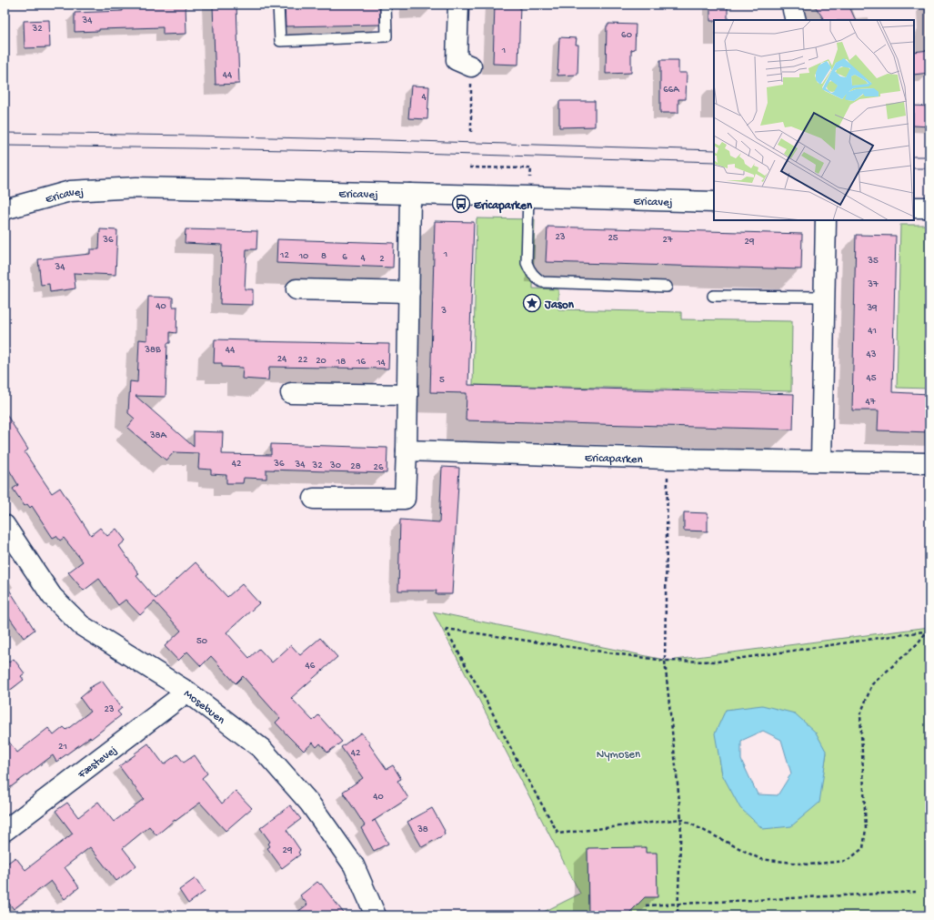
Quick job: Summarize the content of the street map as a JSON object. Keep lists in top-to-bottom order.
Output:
{
  "streets": {
    "street": [
      "Ericavej",
      "Ericaparken",
      "Mosebuen",
      "Fæstevej"
    ]
  },
  "crossings": [
    ["Mosebuen", "Fæstevej"]
  ],
  "parks": ["Nymosen"],
  "places": {
    "bus stop": ["Ericaparken"],
    "place": ["Jason"]
  },
  "house_numbers": [
    "34",
    "32",
    "60",
    "1",
    "44",
    "66A",
    "4",
    "23",
    "25",
    "36",
    "27",
    "29",
    "1",
    "12",
    "10",
    "8",
    "6",
    "4",
    "2",
    "35",
    "34",
    "37",
    "40",
    "39",
    "3",
    "41",
    "38B",
    "44",
    "43",
    "24",
    "22",
    "20",
    "18",
    "16",
    "14",
    "45",
    "5",
    "47",
    "38A",
    "42",
    "36",
    "34",
    "32",
    "30",
    "28",
    "26",
    "50",
    "46",
    "23",
    "21",
    "42",
    "40",
    "38",
    "29"
  ]
}
